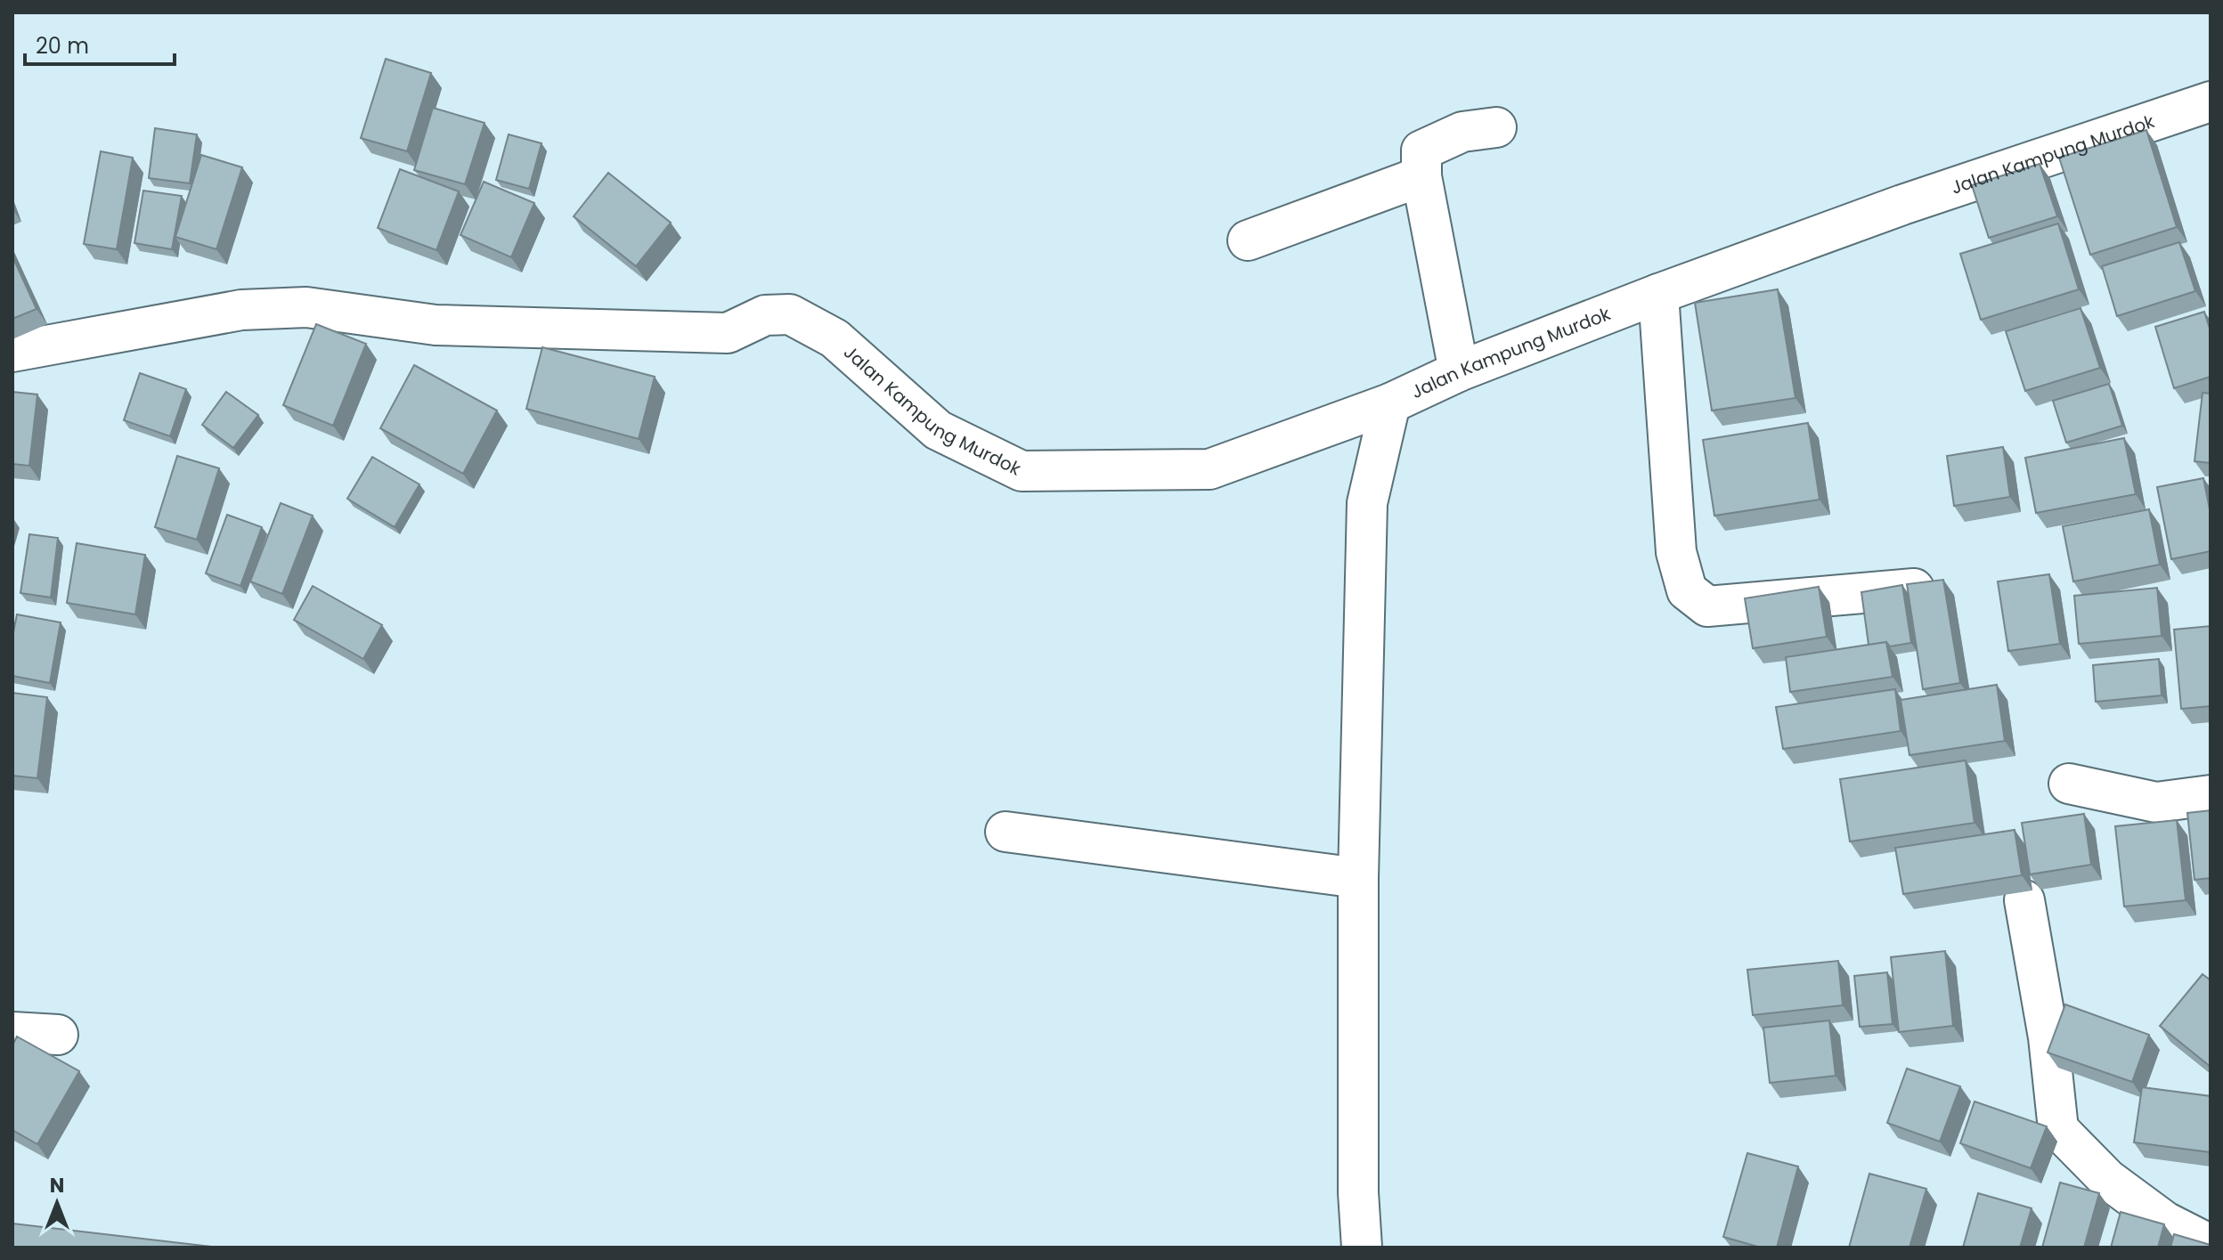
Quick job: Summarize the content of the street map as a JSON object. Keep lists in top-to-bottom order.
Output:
{
  "streets": {
    "street": ["Jalan Kampung Murdok"]
  },
  "scale_bar": "20 m",
  "north": "top"
}
